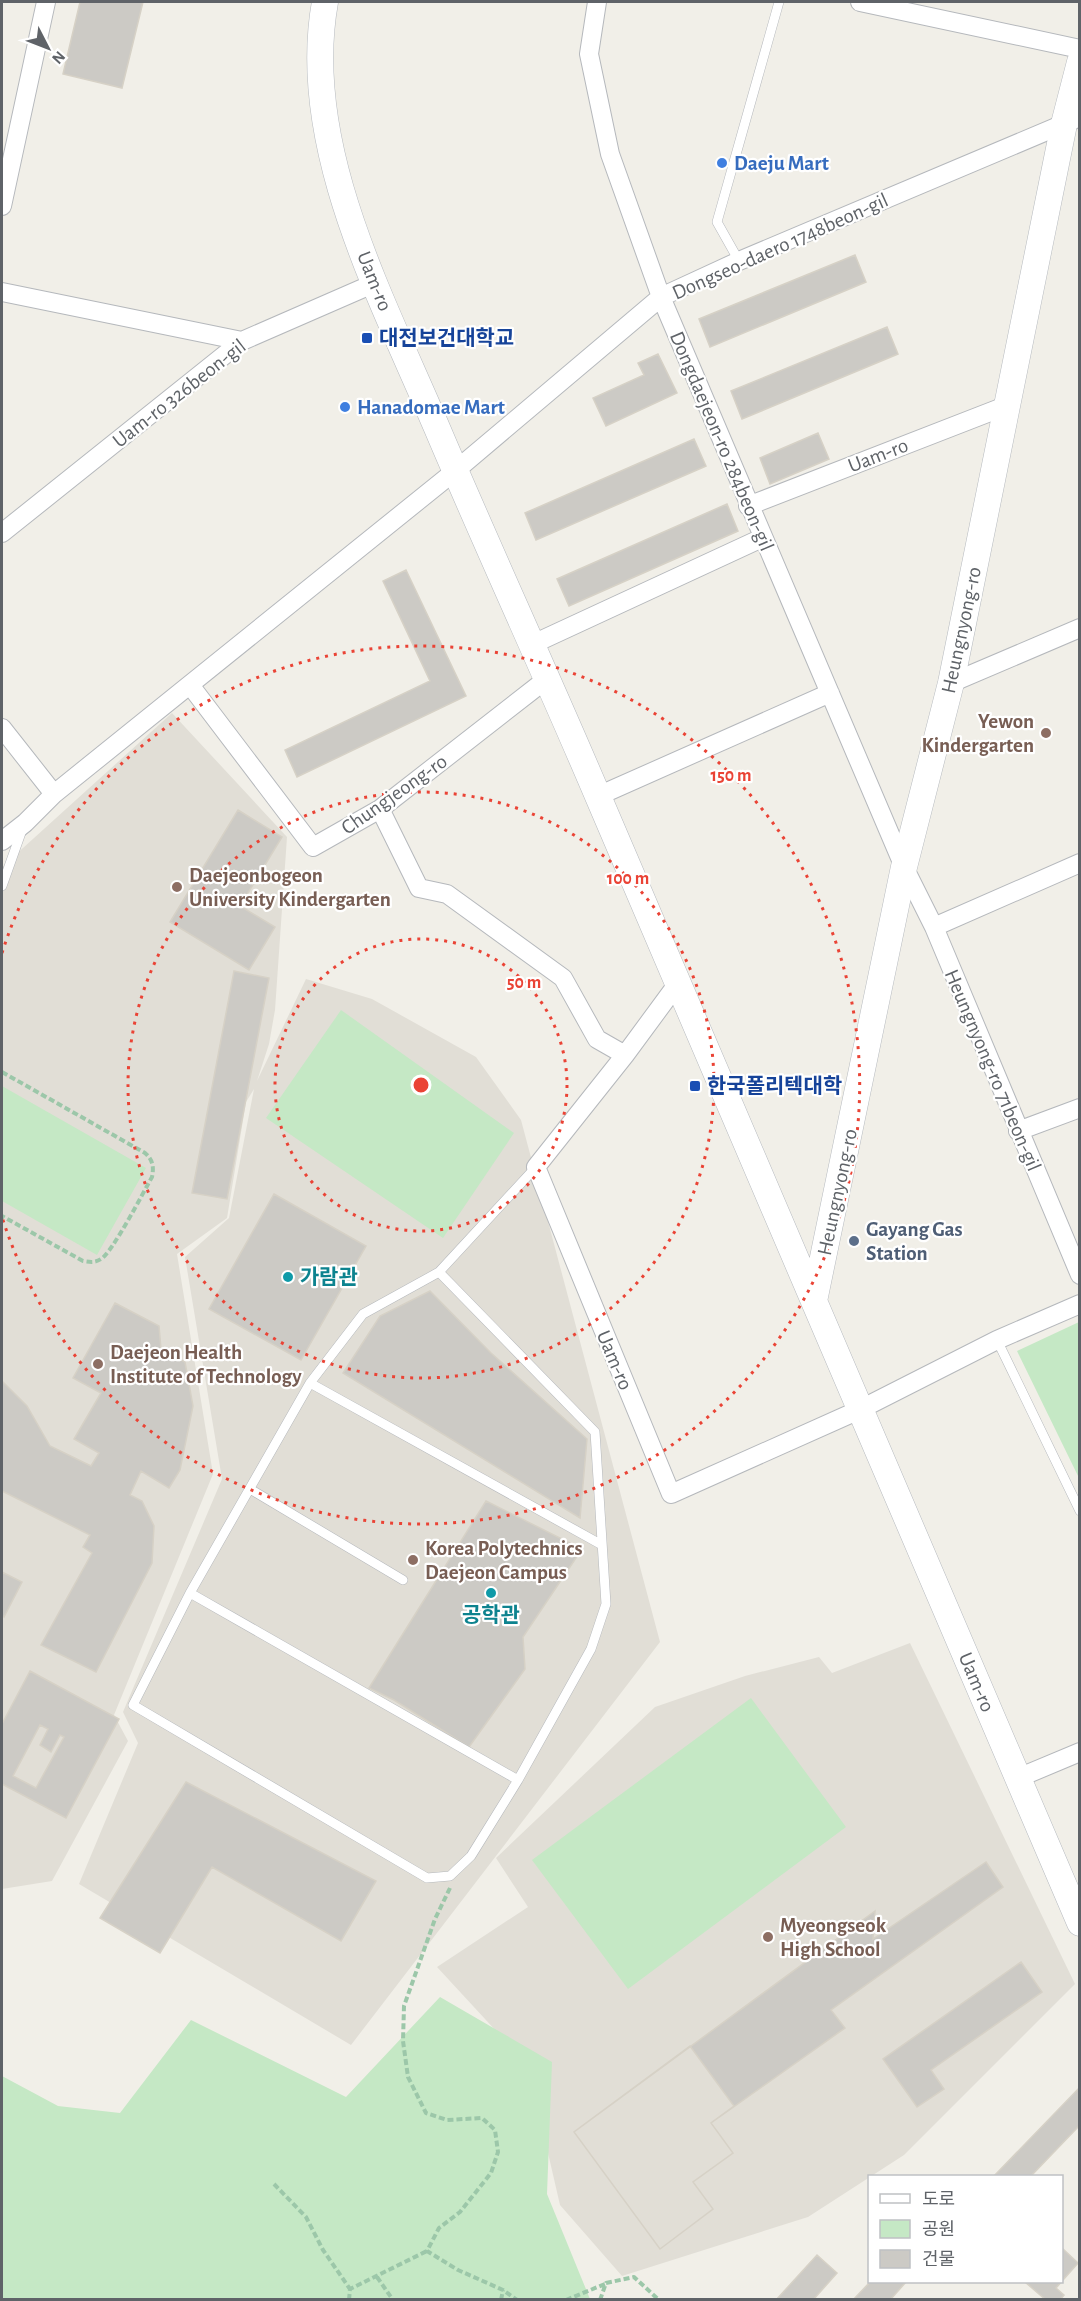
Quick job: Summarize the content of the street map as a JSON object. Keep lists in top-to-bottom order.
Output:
{
  "streets": {
    "main road": ["Uam-ro", "Heungnyong-ro"],
    "street": [
      "Dongseo-daero 1748beon-gil",
      "Uam-ro 326beon-gil",
      "Dongdaejeon-ro 284beon-gil",
      "Chungjeong-ro",
      "Heungnyong-ro 71beon-gil"
    ]
  },
  "crossings": [
    ["Dongseo-daero 1748beon-gil", "Uam-ro"],
    ["Dongseo-daero 1748beon-gil", "Dongdaejeon-ro 284beon-gil"],
    ["Dongseo-daero 1748beon-gil", "Heungnyong-ro"],
    ["Uam-ro", "Uam-ro 326beon-gil"],
    ["Uam-ro", "Dongdaejeon-ro 284beon-gil"],
    ["Uam-ro", "Heungnyong-ro"],
    ["Uam-ro", "Chungjeong-ro"],
    ["Dongdaejeon-ro 284beon-gil", "Heungnyong-ro"],
    ["Dongdaejeon-ro 284beon-gil", "Heungnyong-ro 71beon-gil"],
    ["Heungnyong-ro", "Heungnyong-ro 71beon-gil"]
  ],
  "places": {
    "other": [
      "Daeju Mart",
      "Hanadomae Mart",
      "Yewon Kindergarten",
      "Daejeonbogeon University Kindergarten",
      "Gayang Gas Station",
      "가람관",
      "Daejeon Health Institute of Technology",
      "Korea Polytechnics Daejeon Campus",
      "공학관",
      "Myeongseok High School"
    ],
    "transit": ["대전보건대학교", "한국폴리텍대학"]
  },
  "legend": ["도로", "공원", "건물"],
  "north": "bottom right",
  "rings": ["150 m", "100 m", "50 m"]
}
